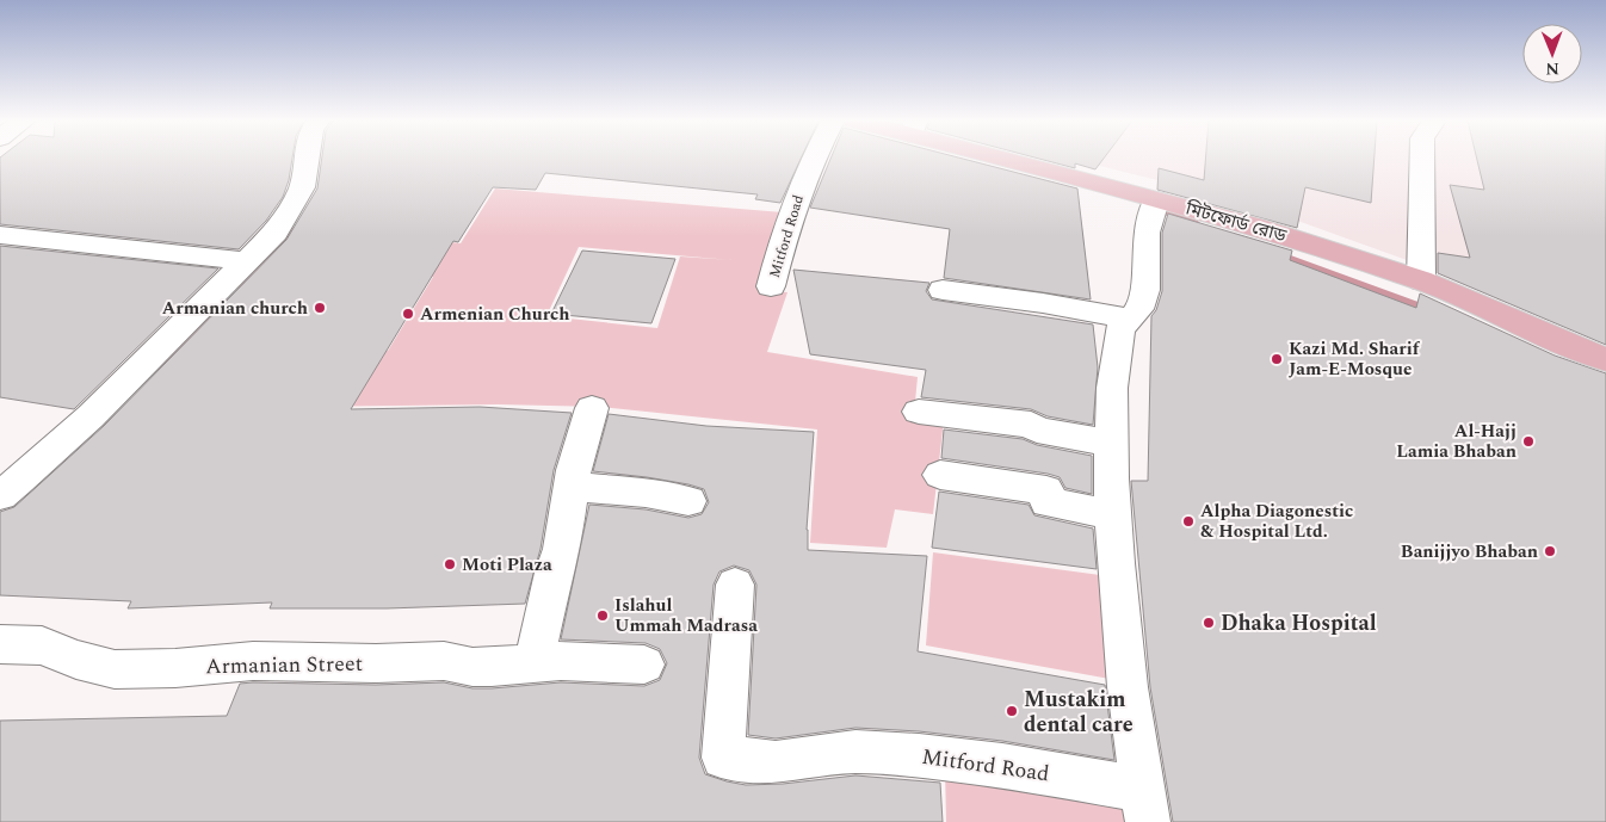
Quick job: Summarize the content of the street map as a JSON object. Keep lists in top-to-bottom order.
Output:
{
  "streets": {
    "main road": ["মিটফোর্ড রোড"],
    "street": ["Mitford Road", "Armanian Street"]
  },
  "crossings": [
    ["মিটফোর্ড রোড", "Mitford Road"]
  ],
  "places": [
    "Armanian church",
    "Armenian Church",
    "Kazi Md. Sharif Jam-E-Mosque",
    "Al-Hajj Lamia Bhaban",
    "Alpha Diagonestic & Hospital Ltd.",
    "Banijjyo Bhaban",
    "Moti Plaza",
    "Islahul Ummah Madrasa",
    "Dhaka Hospital",
    "Mustakim dental care"
  ],
  "north": "bottom"
}
